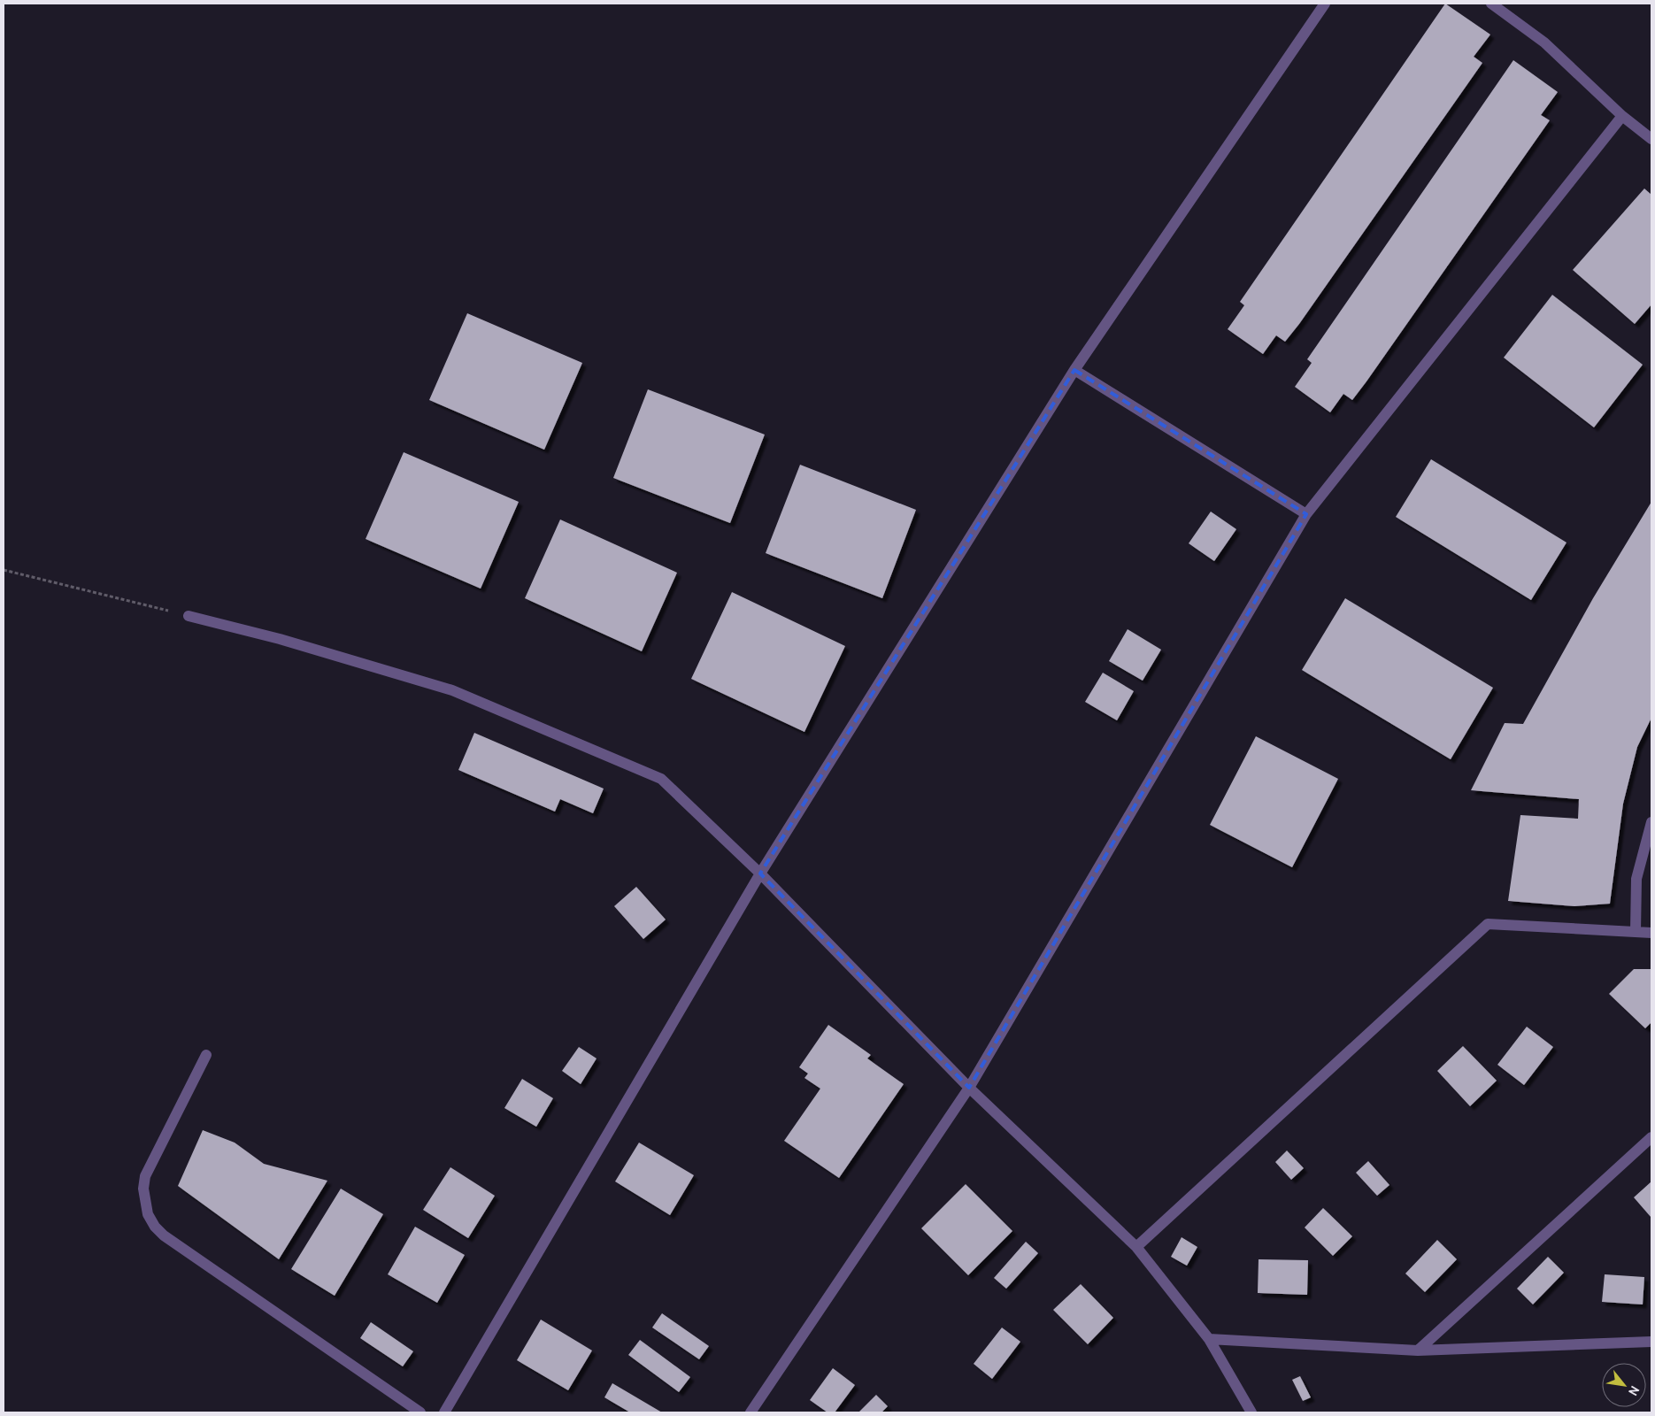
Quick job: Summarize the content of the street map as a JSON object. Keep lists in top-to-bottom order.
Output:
{
  "north": "bottom right"
}
